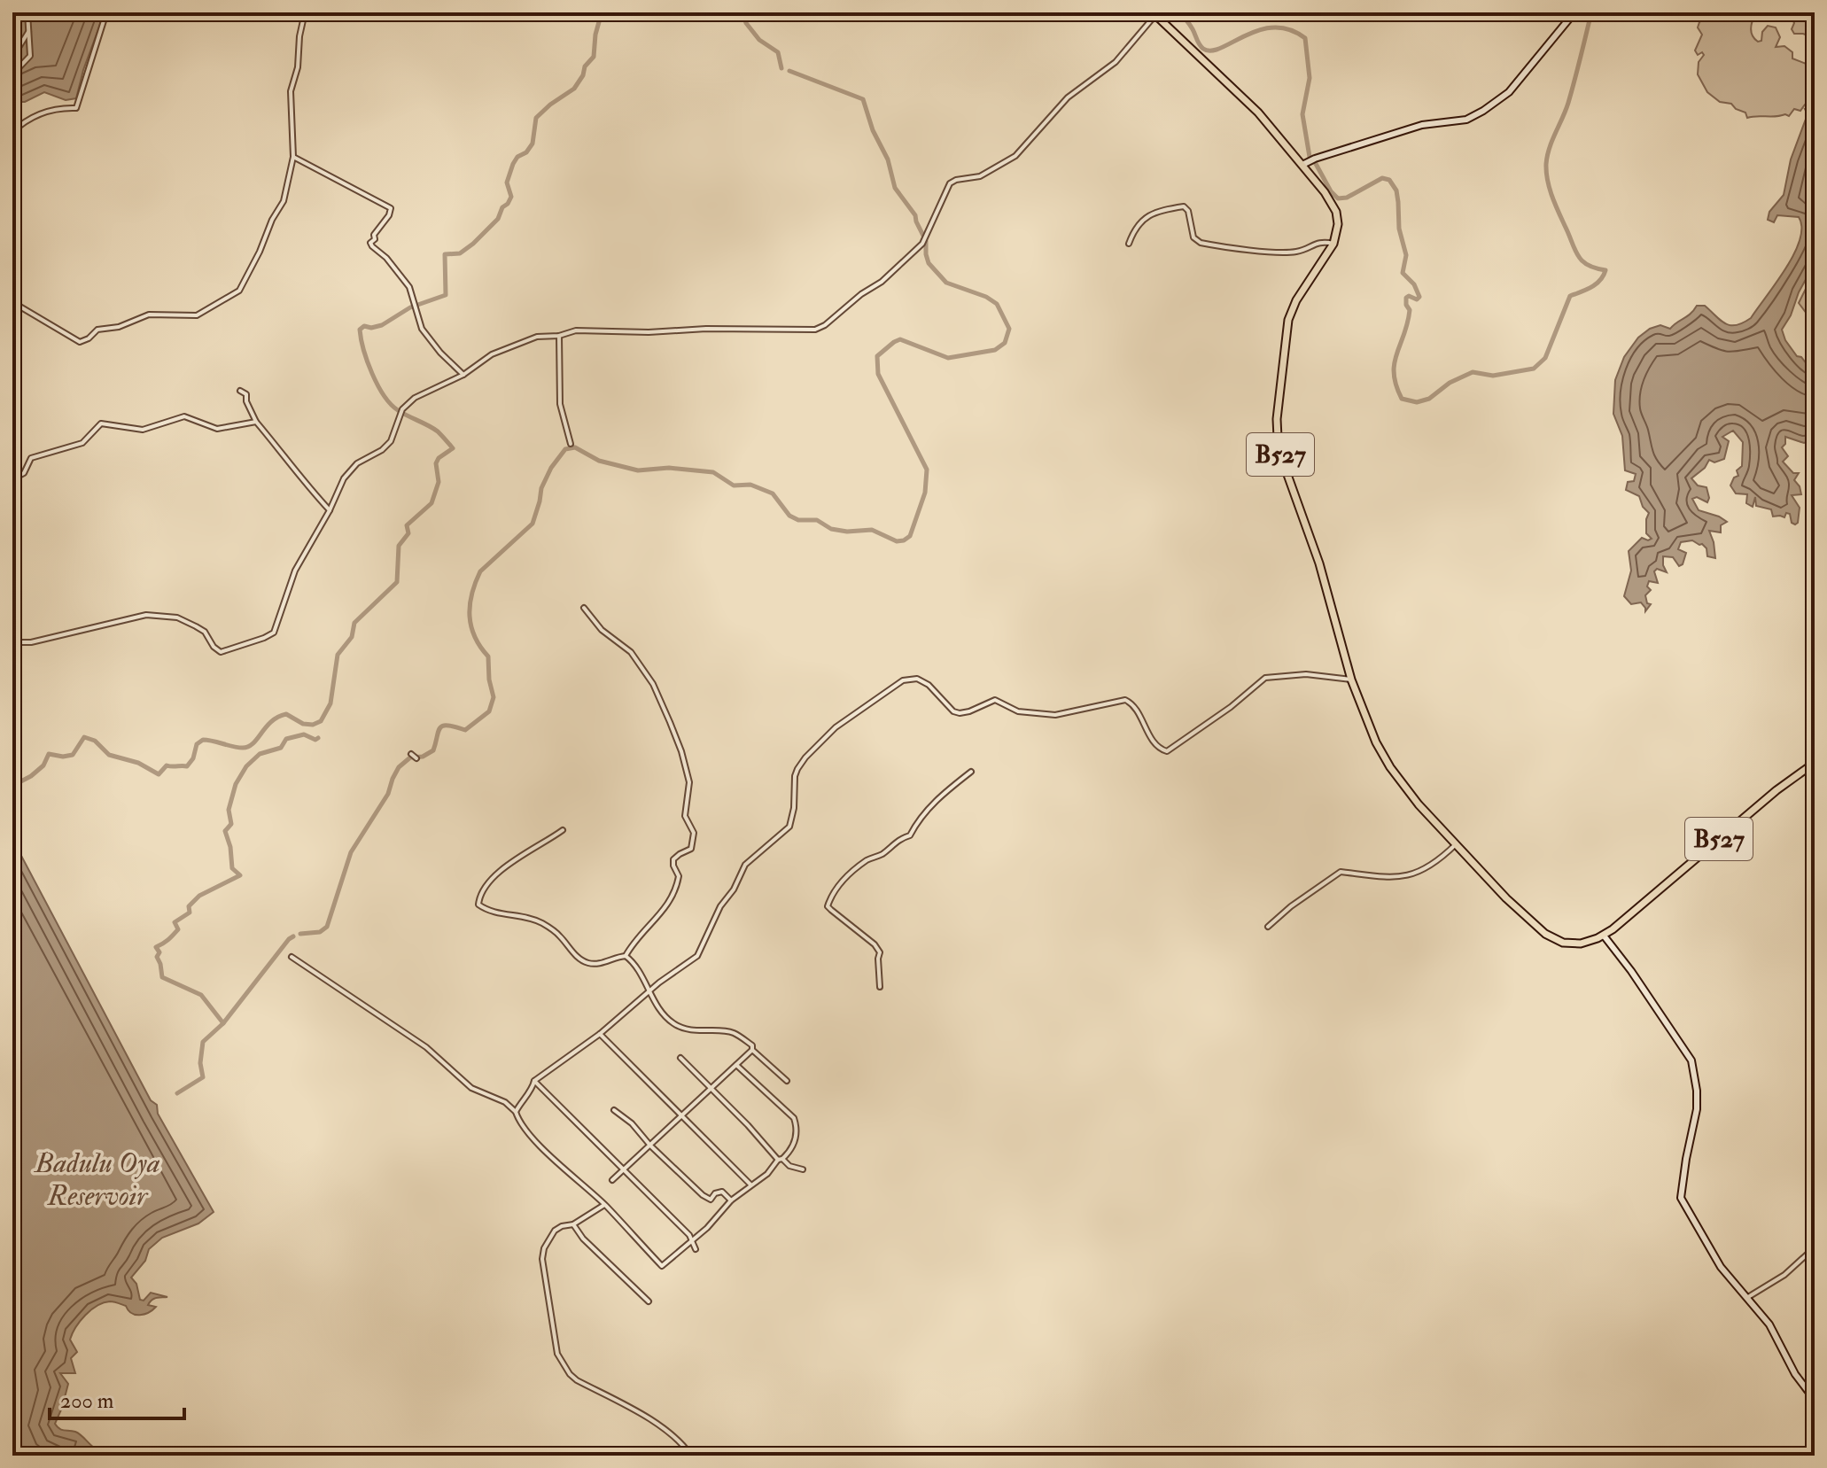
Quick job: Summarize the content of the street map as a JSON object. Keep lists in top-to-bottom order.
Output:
{
  "streets": {
    "main road": ["B527"]
  },
  "water": ["Badulu Oya Reservoir"],
  "scale_bar": "200 m"
}
